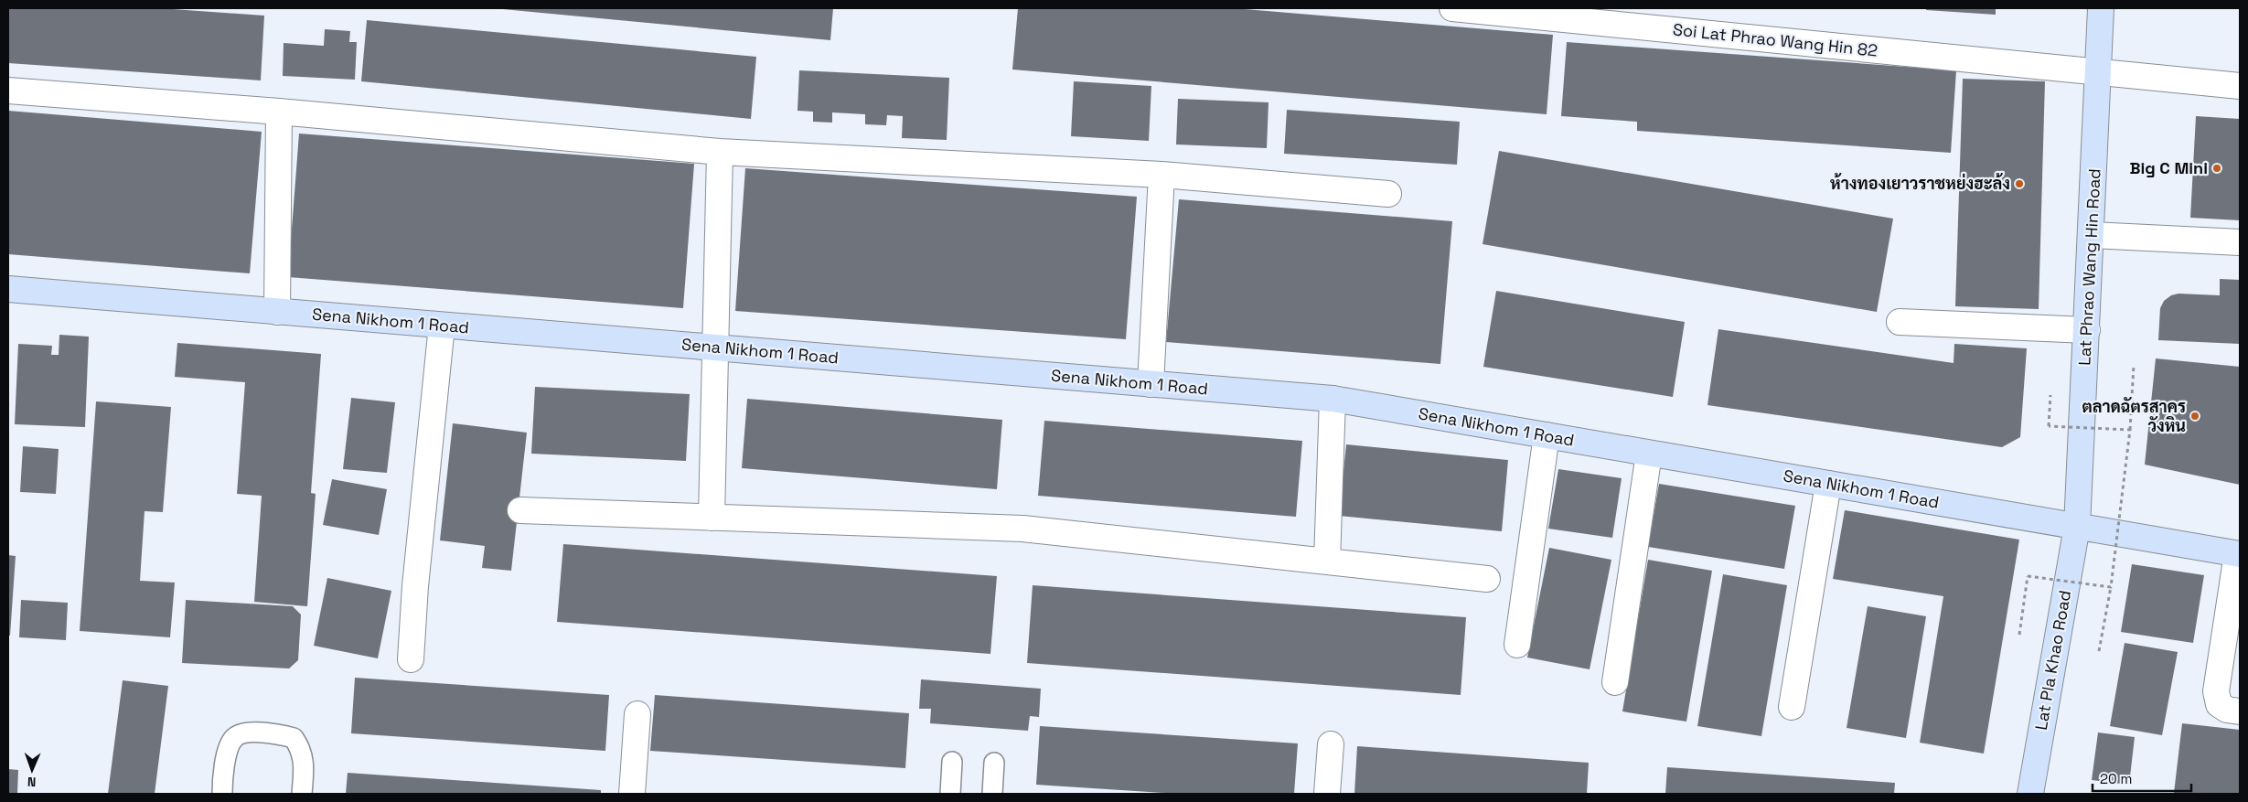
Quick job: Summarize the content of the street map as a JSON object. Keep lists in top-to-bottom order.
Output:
{
  "streets": {
    "street": [
      "Soi Lat Phrao Wang Hin 82",
      "Lat Phrao Wang Hin Road",
      "Sena Nikhom 1 Road",
      "Lat Pla Khao Road"
    ]
  },
  "crossings": [
    ["Soi Lat Phrao Wang Hin 82", "Lat Phrao Wang Hin Road"],
    ["Lat Phrao Wang Hin Road", "Sena Nikhom 1 Road"],
    ["Lat Phrao Wang Hin Road", "Lat Pla Khao Road"],
    ["Sena Nikhom 1 Road", "Lat Pla Khao Road"]
  ],
  "places": ["Big C Mini", "ห้างทองเยาวราชหย่งฮะล้ง", "ตลาดฉัตรสาคร วังหิน"],
  "scale_bar": "20 m",
  "north": "bottom"
}
